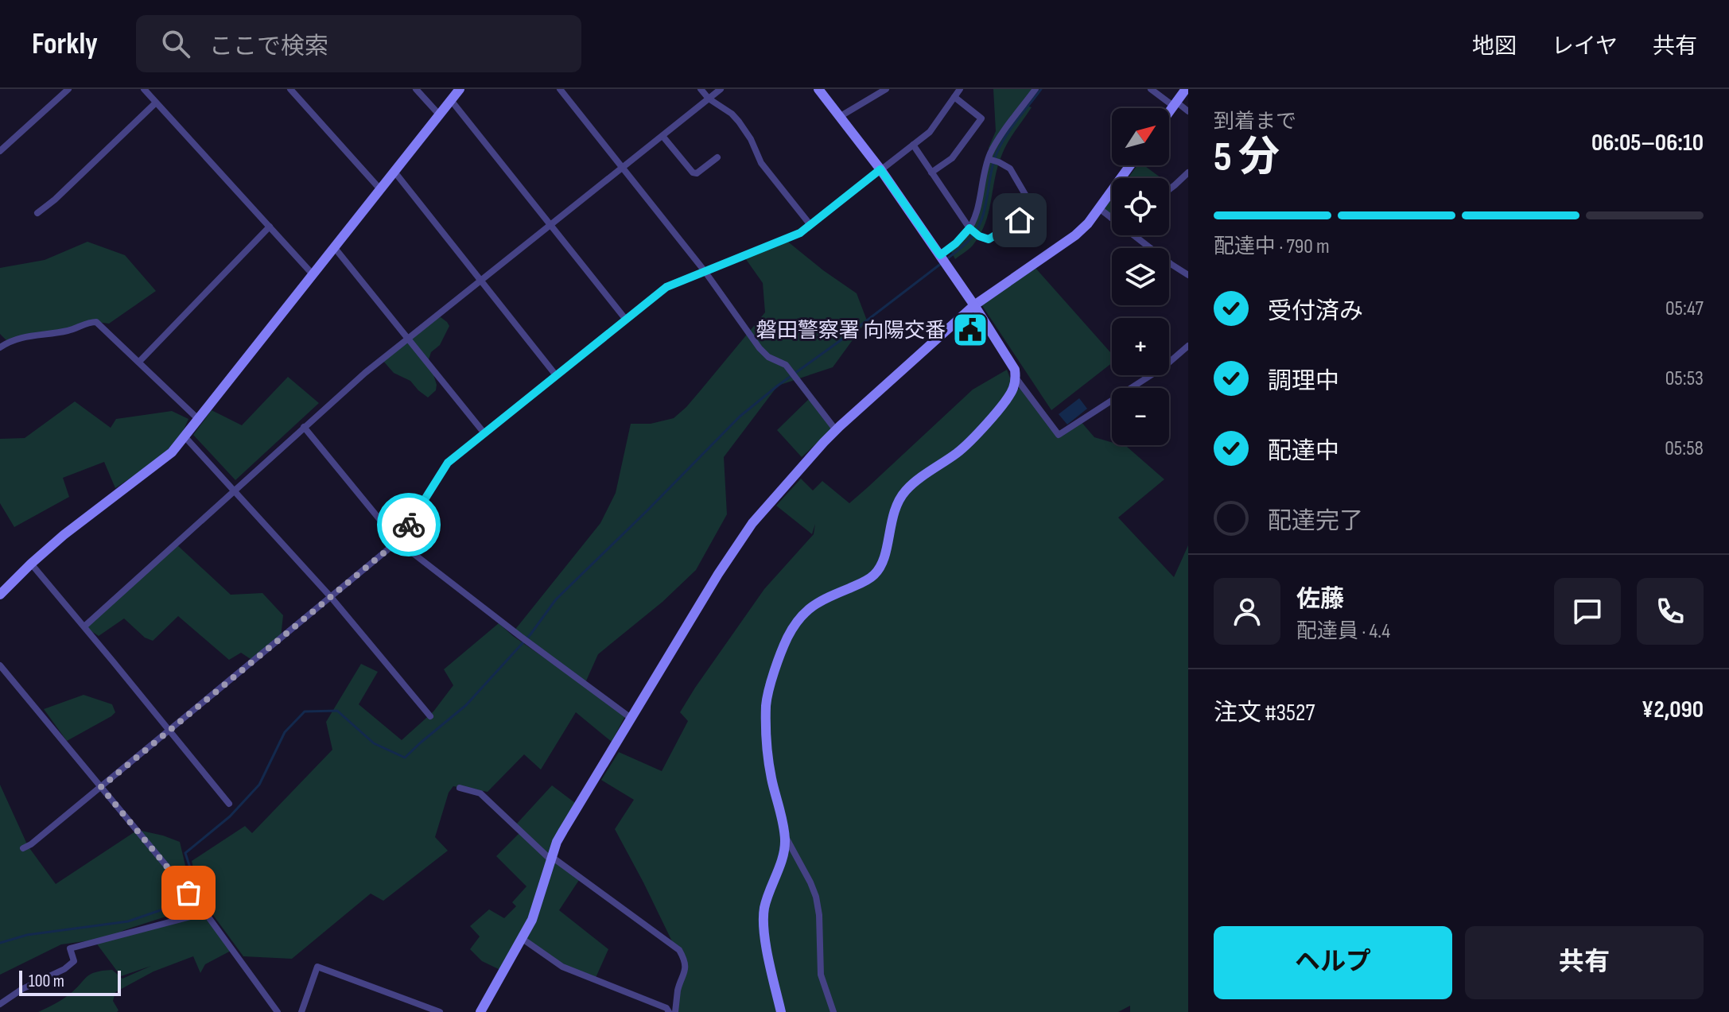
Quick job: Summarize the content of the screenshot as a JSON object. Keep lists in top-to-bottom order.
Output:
{
  "places": {
    "public building": ["磐田警察署 向陽交番"]
  },
  "scale_bar": "100 m",
  "north": "top right",
  "page": {
    "header": "Forkly",
    "search": "ここで検索",
    "nav": ["地図", "レイヤ", "共有"],
    "heading": ["5 分", "到着まで", "06:05–06:10"],
    "panel": [
      "佐藤",
      "配達員 · 4.4",
      "注文 #3527",
      "¥2,090"
    ],
    "map_buttons": ["+", "−"],
    "bar": "配達中 · 790 m",
    "list": [
      ["受付済み", "05:47"],
      ["調理中", "05:53"],
      ["配達中", "05:58"],
      "配達完了"
    ],
    "buttons": ["ヘルプ", "共有"],
    "scale": "100 m"
  }
}
